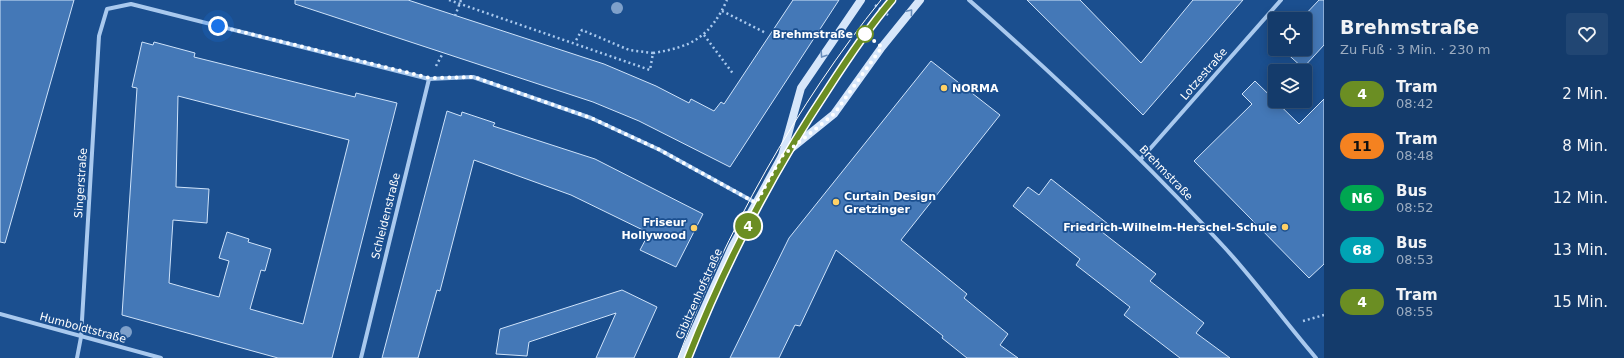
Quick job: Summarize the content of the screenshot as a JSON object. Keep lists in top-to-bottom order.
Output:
{
  "streets": {
    "main road": ["Gibitzenhofstraße"],
    "street": [
      "Lotzestraße",
      "Brehmstraße",
      "Singerstraße",
      "Schleidenstraße",
      "Humboldtstraße"
    ]
  },
  "crossings": [
    ["Lotzestraße", "Brehmstraße"],
    ["Singerstraße", "Schleidenstraße"],
    ["Singerstraße", "Humboldtstraße"]
  ],
  "places": [
    "Brehmstraße",
    "NORMA",
    "Curtain Design Gretzinger",
    "Friedrich-Wilhelm-Herschel-Schule",
    "Friseur Hollywood"
  ],
  "lines": ["tram line 4"],
  "page": {
    "on_map": "4",
    "heading": ["Brehmstraße", "Zu Fuß · 3 Min. · 230 m"],
    "list": [
      {
        "mark": "4",
        "name": "Tram",
        "note": "08:42",
        "value": "2 Min."
      },
      {
        "mark": "11",
        "name": "Tram",
        "note": "08:48",
        "value": "8 Min."
      },
      {
        "mark": "N6",
        "name": "Bus",
        "note": "08:52",
        "value": "12 Min."
      },
      {
        "mark": "68",
        "name": "Bus",
        "note": "08:53",
        "value": "13 Min."
      },
      {
        "mark": "4",
        "name": "Tram",
        "note": "08:55",
        "value": "15 Min."
      }
    ]
  }
}
